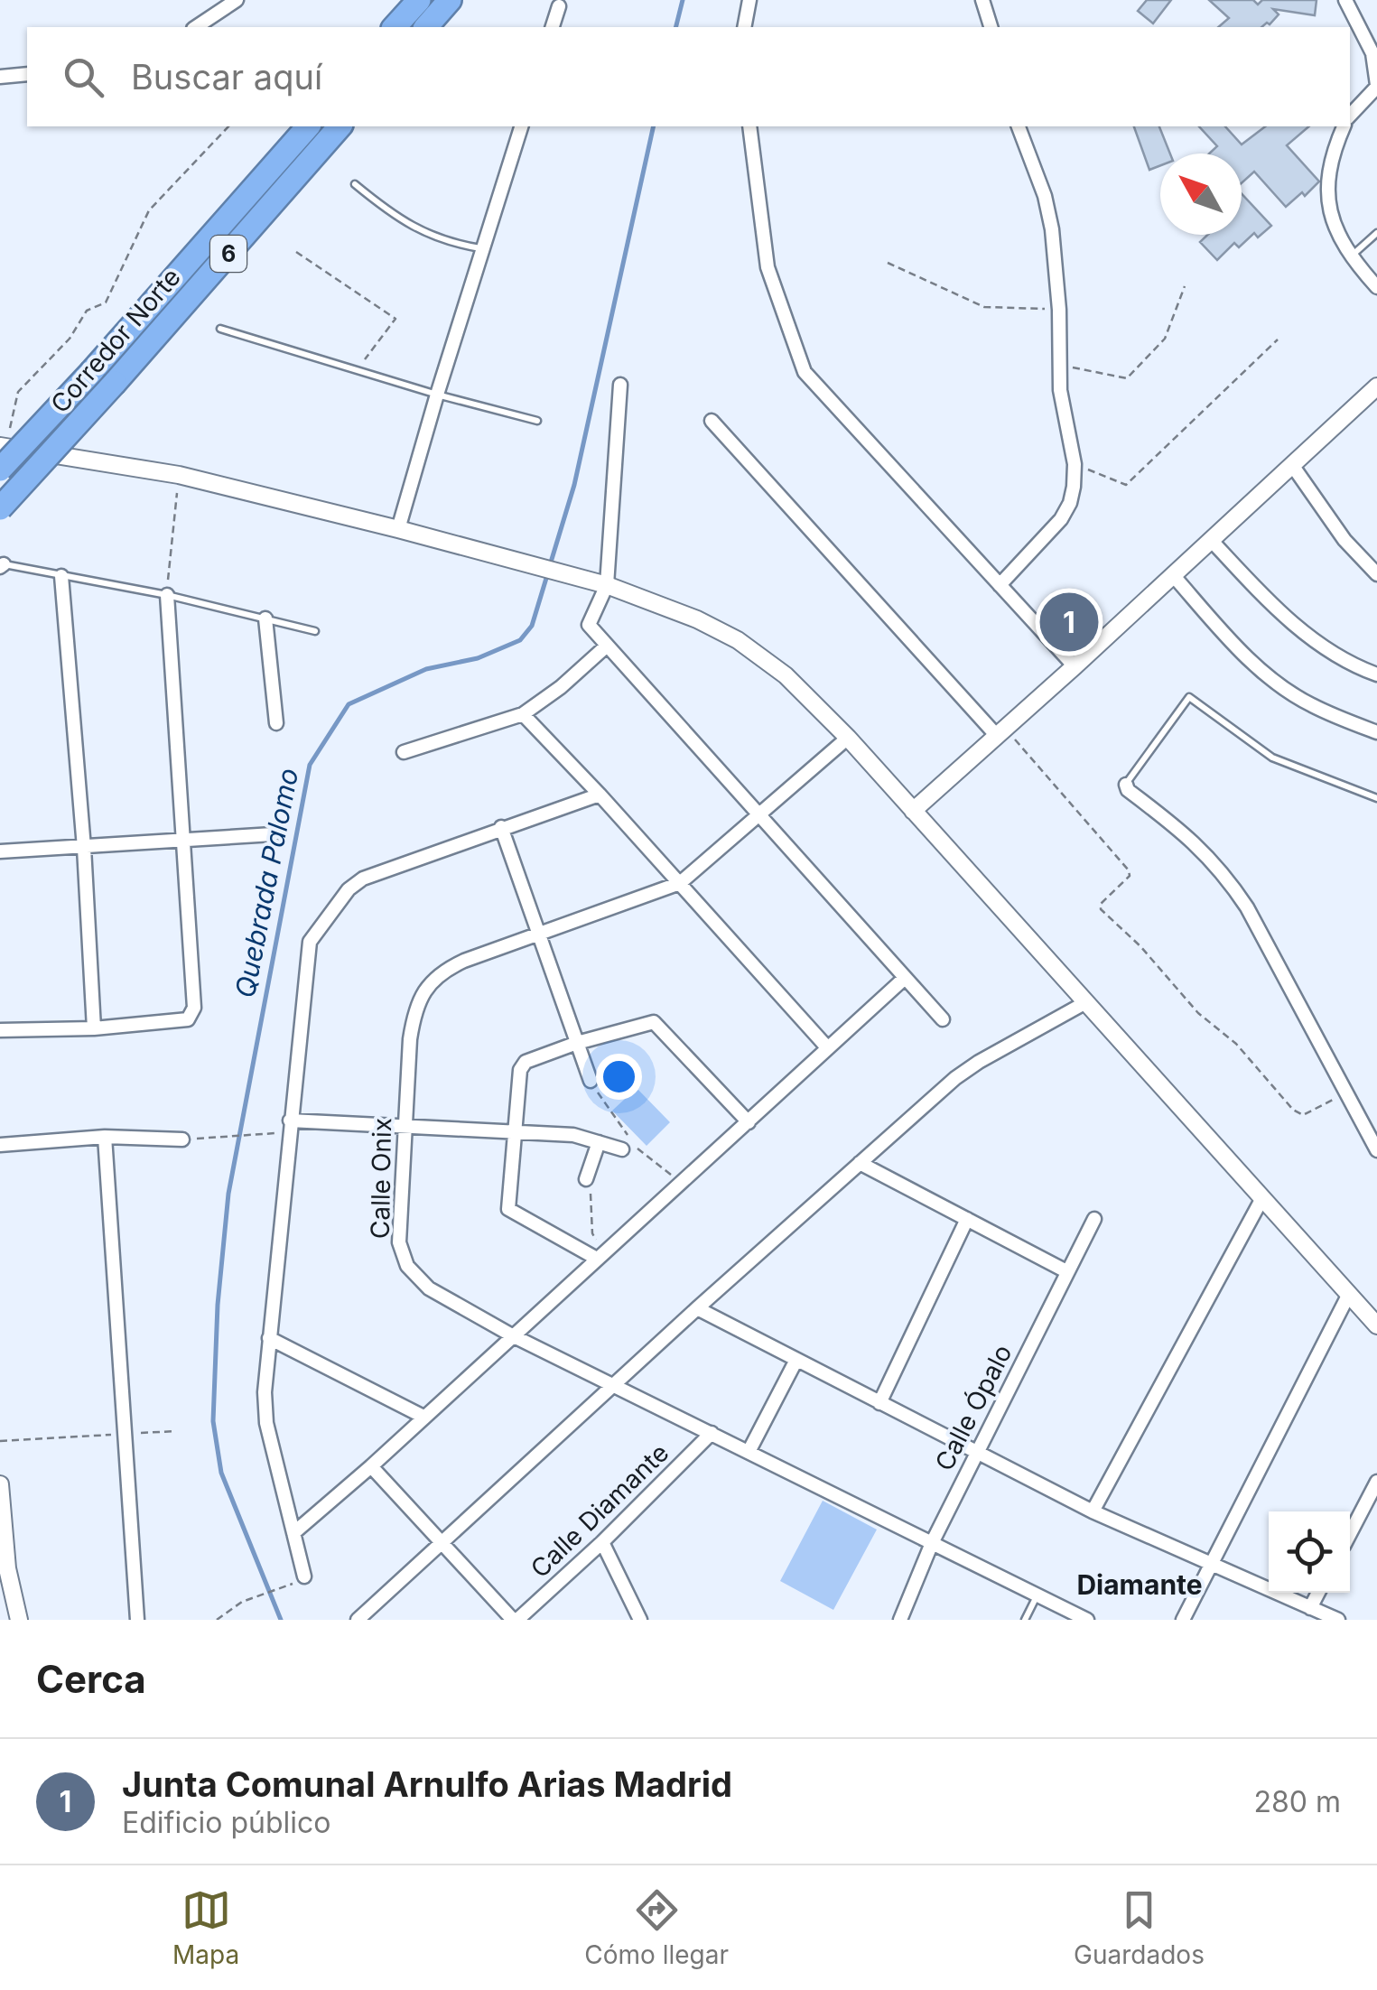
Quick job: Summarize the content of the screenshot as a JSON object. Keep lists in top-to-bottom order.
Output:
{
  "streets": {
    "highway": ["6", "Corredor Norte"],
    "street": ["Calle Onix", "Calle Ópalo", "Calle Diamante"]
  },
  "crossings": [
    ["Calle Onix", "Calle Ópalo"],
    ["Calle Onix", "Calle Diamante"]
  ],
  "districts": ["Diamante"],
  "water": ["Quebrada Palomo"],
  "north": "top left",
  "page": {
    "search": "Buscar aquí",
    "pins": "1",
    "heading": "Cerca",
    "list": [
      {
        "mark": "1",
        "name": "Junta Comunal Arnulfo Arias Madrid",
        "note": "Edificio público",
        "value": "280 m"
      }
    ],
    "nav": ["Mapa", "Cómo llegar", "Guardados"]
  }
}
